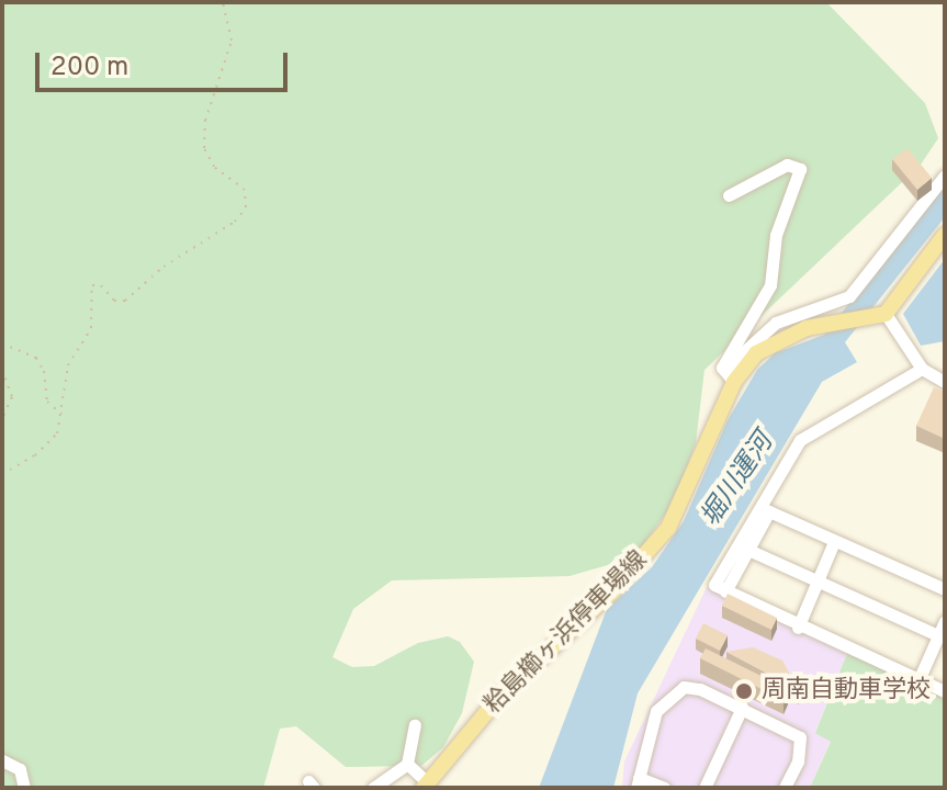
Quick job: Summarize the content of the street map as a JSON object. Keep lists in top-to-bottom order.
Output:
{
  "streets": {
    "main road": ["粭島櫛ヶ浜停車場線"]
  },
  "water": ["堀川運河"],
  "places": ["周南自動車学校"],
  "scale_bar": "200 m"
}
